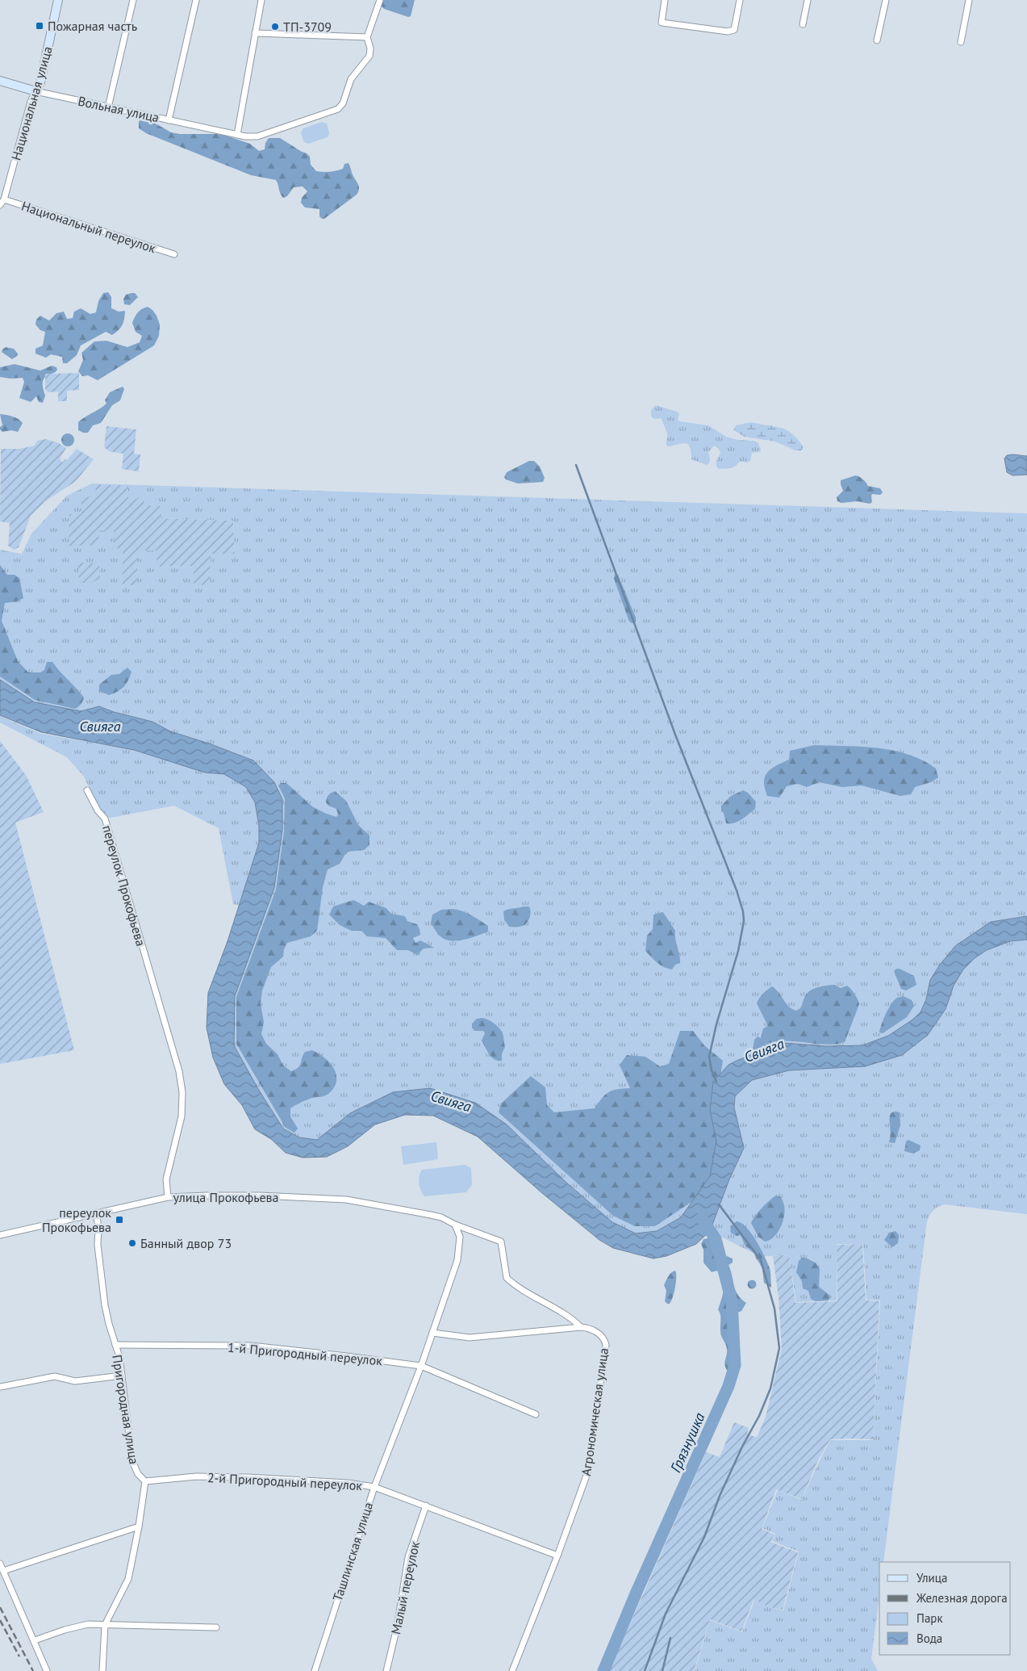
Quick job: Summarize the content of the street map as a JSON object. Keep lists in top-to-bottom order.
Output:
{
  "streets": {
    "street": [
      "Национальная улица",
      "Вольная улица",
      "Национальный переулок",
      "переулок Прокофьева",
      "улица Прокофьева",
      "1-й Пригородный переулок",
      "Пригородная улица",
      "Агрономическая улица",
      "2-й Пригородный переулок",
      "Ташлинская улица",
      "Малый переулок"
    ]
  },
  "crossings": [
    ["Национальная улица", "Вольная улица"],
    ["Национальная улица", "Национальный переулок"],
    ["переулок Прокофьева", "улица Прокофьева"],
    ["улица Прокофьева", "Пригородная улица"],
    ["улица Прокофьева", "Ташлинская улица"],
    ["1-й Пригородный переулок", "Пригородная улица"],
    ["1-й Пригородный переулок", "Ташлинская улица"],
    ["Пригородная улица", "2-й Пригородный переулок"],
    ["Агрономическая улица", "2-й Пригородный переулок"],
    ["Агрономическая улица", "Ташлинская улица"],
    ["2-й Пригородный переулок", "Ташлинская улица"],
    ["2-й Пригородный переулок", "Малый переулок"]
  ],
  "water": ["Свияга", "Грязнушка"],
  "places": {
    "transit": ["Пожарная часть", "переулок Прокофьева"],
    "other": ["ТП-3709", "Банный двор 73"]
  },
  "legend": [
    "Улица",
    "Железная дорога",
    "Парк",
    "Вода"
  ]
}
